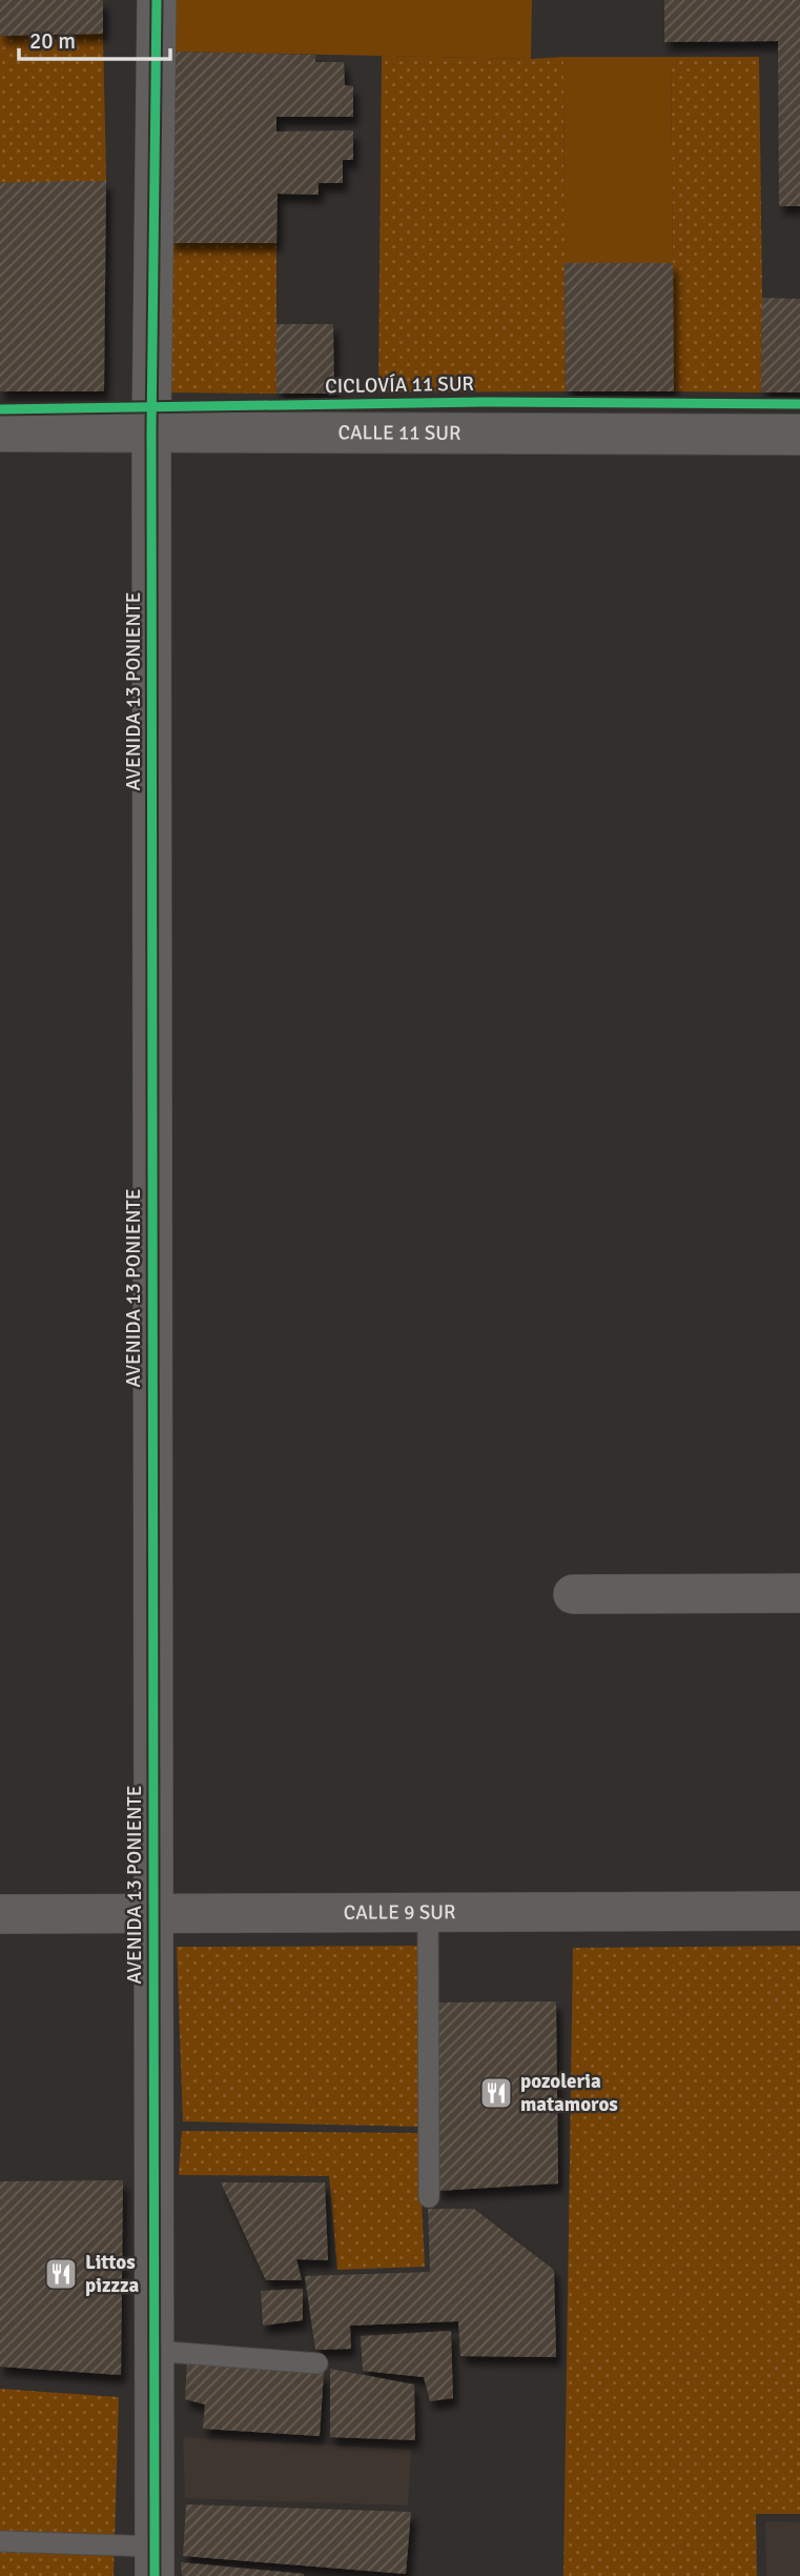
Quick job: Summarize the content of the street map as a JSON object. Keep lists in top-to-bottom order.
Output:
{
  "streets": {
    "street": ["CALLE 11 SUR", "AVENIDA 13 PONIENTE", "CALLE 9 SUR"],
    "cycle path": ["CICLOVÍA 11 SUR"]
  },
  "crossings": [
    ["CALLE 11 SUR", "AVENIDA 13 PONIENTE"],
    ["AVENIDA 13 PONIENTE", "CALLE 9 SUR"]
  ],
  "places": {
    "restaurant": ["pozoleria matamoros", "Littos pizzza"]
  },
  "scale_bar": "20 m"
}
